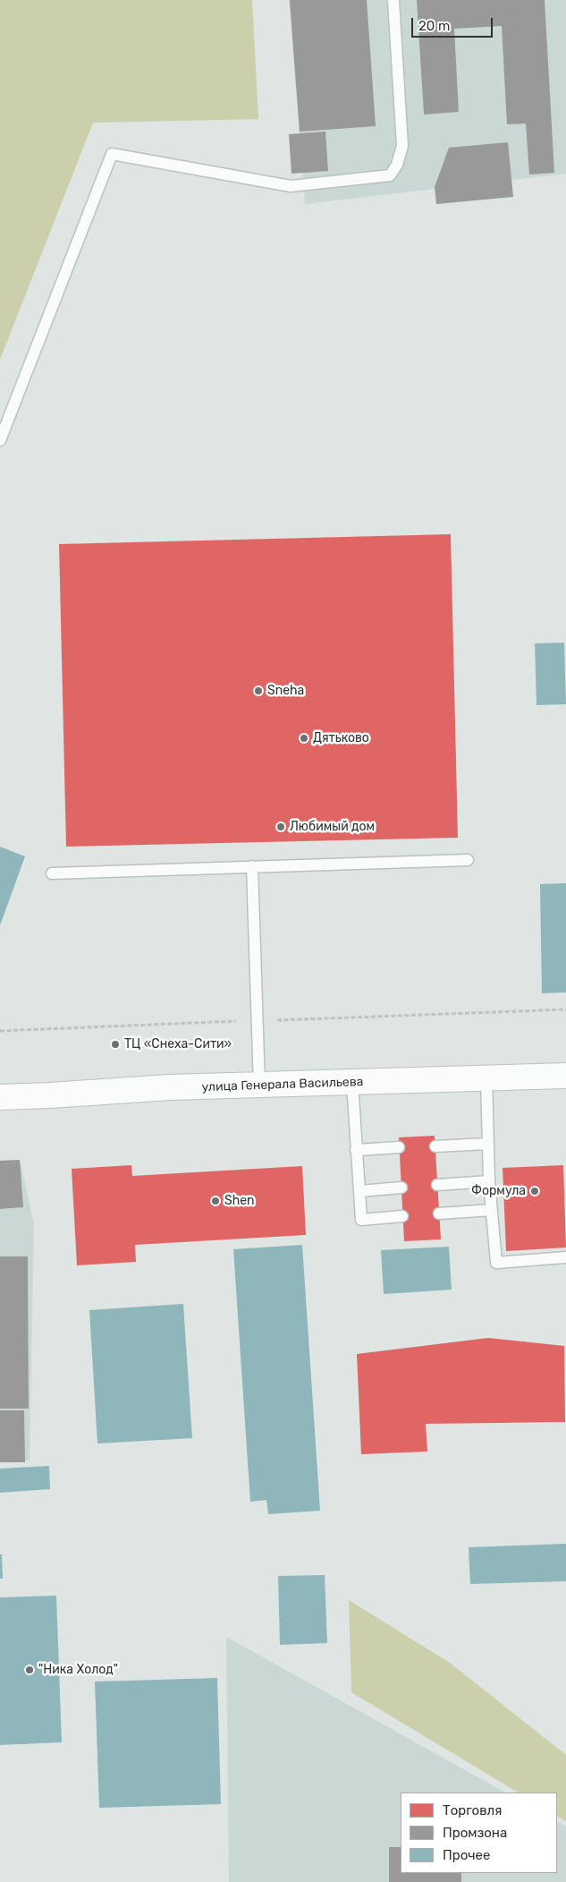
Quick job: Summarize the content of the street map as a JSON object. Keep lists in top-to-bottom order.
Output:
{
  "streets": {
    "main road": ["улица Генерала Васильева"]
  },
  "places": [
    "Sneha",
    "Дятьково",
    "Любимый дом",
    "ТЦ «Снеха-Сити»",
    "Формула",
    "Shen",
    "\"Ника Холод\""
  ],
  "legend": ["Торговля", "Промзона", "Прочее"],
  "scale_bar": "20 m"
}
